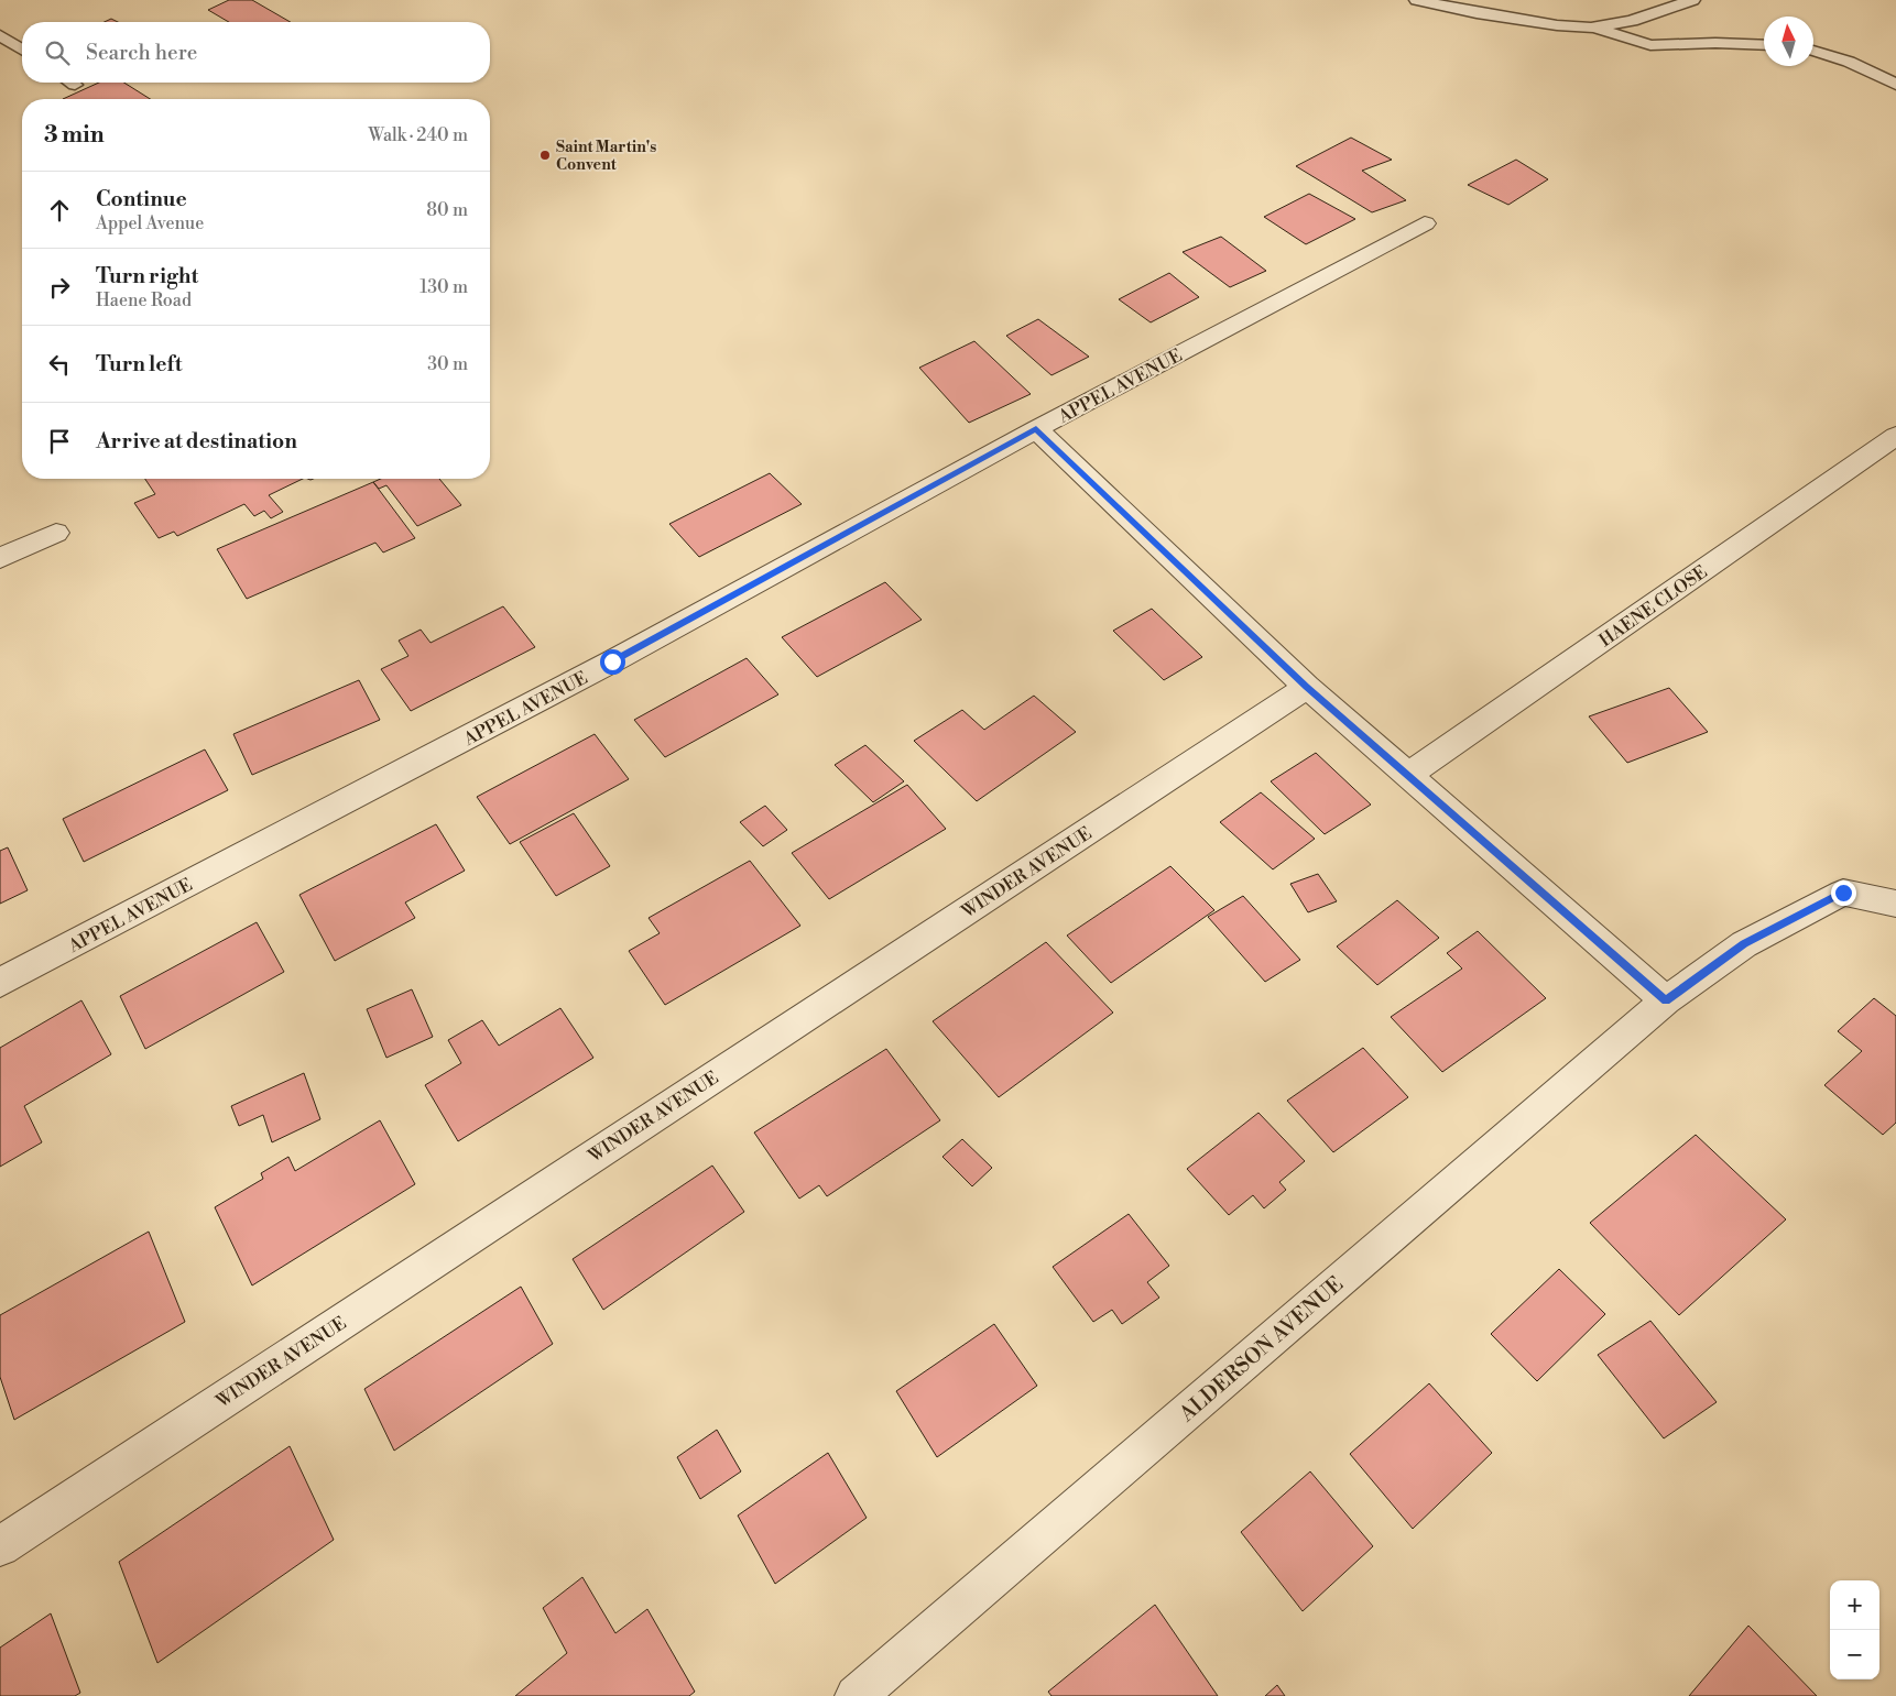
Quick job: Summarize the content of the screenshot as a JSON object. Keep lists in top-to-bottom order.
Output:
{
  "streets": {
    "street": [
      "APPEL AVENUE",
      "HAENE CLOSE",
      "WINDER AVENUE",
      "ALDERSON AVENUE"
    ]
  },
  "places": ["Saint Martin's Convent"],
  "north": "top",
  "page": {
    "search": "Search here",
    "heading": ["3 min", "Walk · 240 m"],
    "list": [
      ["Continue", "Appel Avenue", "80 m"],
      ["Turn right", "Haene Road", "130 m"],
      ["Turn left", "30 m"],
      "Arrive at destination"
    ],
    "map_buttons": ["+", "−"]
  }
}
